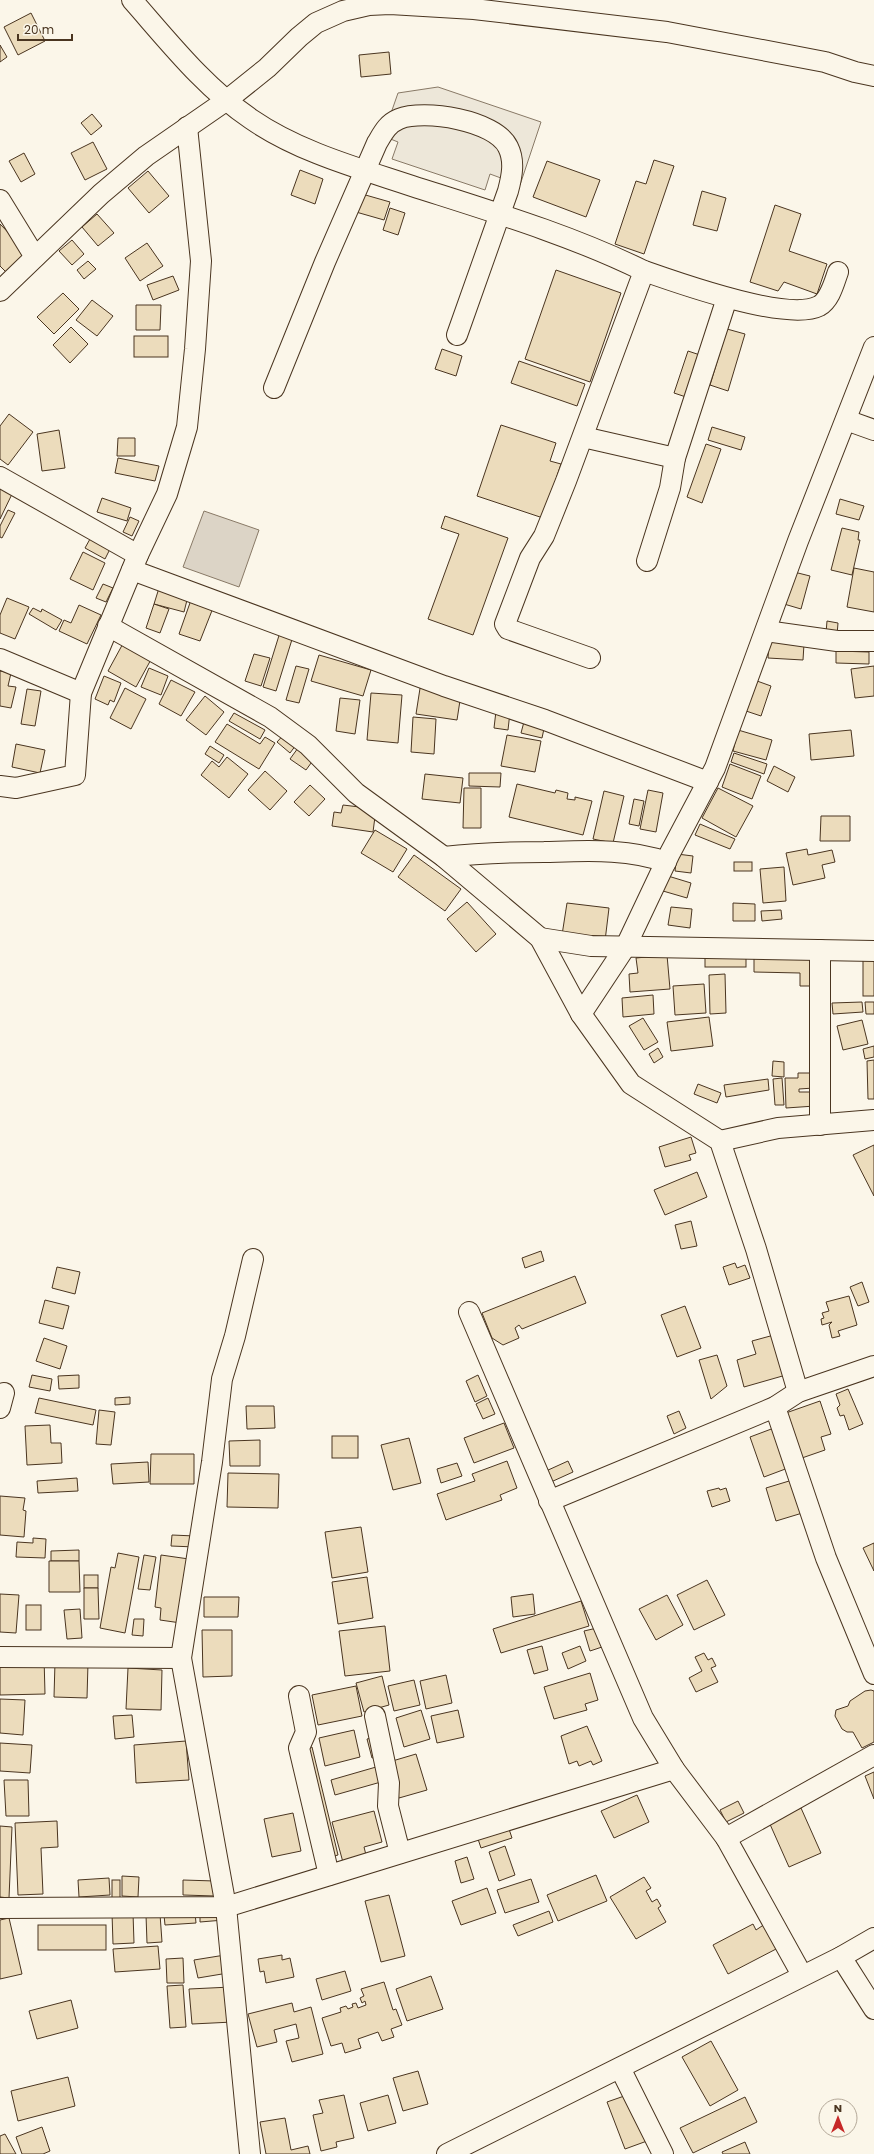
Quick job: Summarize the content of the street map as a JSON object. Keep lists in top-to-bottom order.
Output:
{
  "scale_bar": "20 m",
  "north": "top"
}
